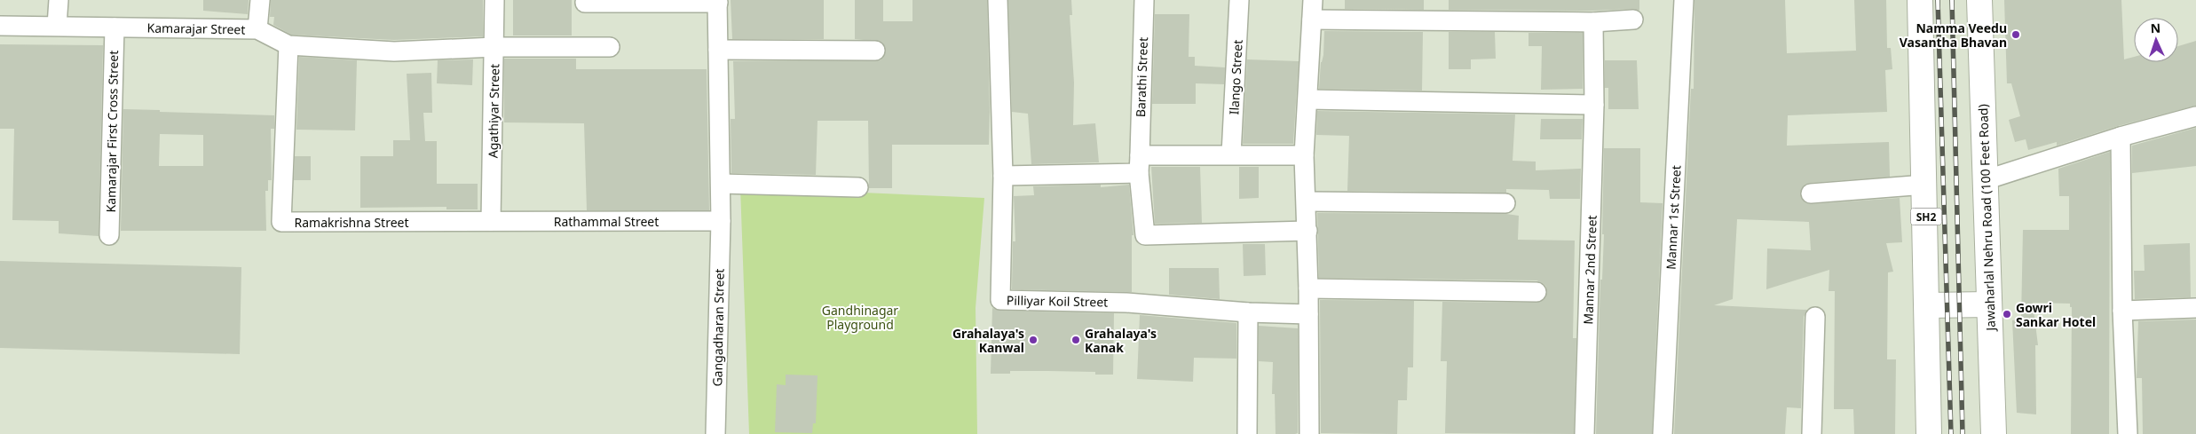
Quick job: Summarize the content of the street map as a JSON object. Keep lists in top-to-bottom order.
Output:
{
  "streets": {
    "main road": ["SH2", "Jawaharlal Nehru Road (100 Feet Road)"],
    "street": [
      "Kamarajar Street",
      "Barathi Street",
      "Ilango Street",
      "Agathiyar Street",
      "Kamarajar First Cross Street",
      "Mannar 1st Street",
      "Rathammal Street",
      "Ramakrishna Street",
      "Mannar 2nd Street",
      "Pilliyar Koil Street",
      "Gangadharan Street"
    ]
  },
  "crossings": [
    ["Kamarajar Street", "Agathiyar Street"],
    ["Kamarajar Street", "Kamarajar First Cross Street"],
    ["Kamarajar Street", "Ramakrishna Street"],
    ["Agathiyar Street", "Rathammal Street"],
    ["Agathiyar Street", "Ramakrishna Street"],
    ["Rathammal Street", "Ramakrishna Street"],
    ["Rathammal Street", "Gangadharan Street"]
  ],
  "parks": ["Gandhinagar Playground"],
  "places": [
    "Namma Veedu Vasantha Bhavan",
    "Gowri Sankar Hotel",
    "Grahalaya's Kanwal",
    "Grahalaya's Kanak"
  ],
  "north": "top"
}
